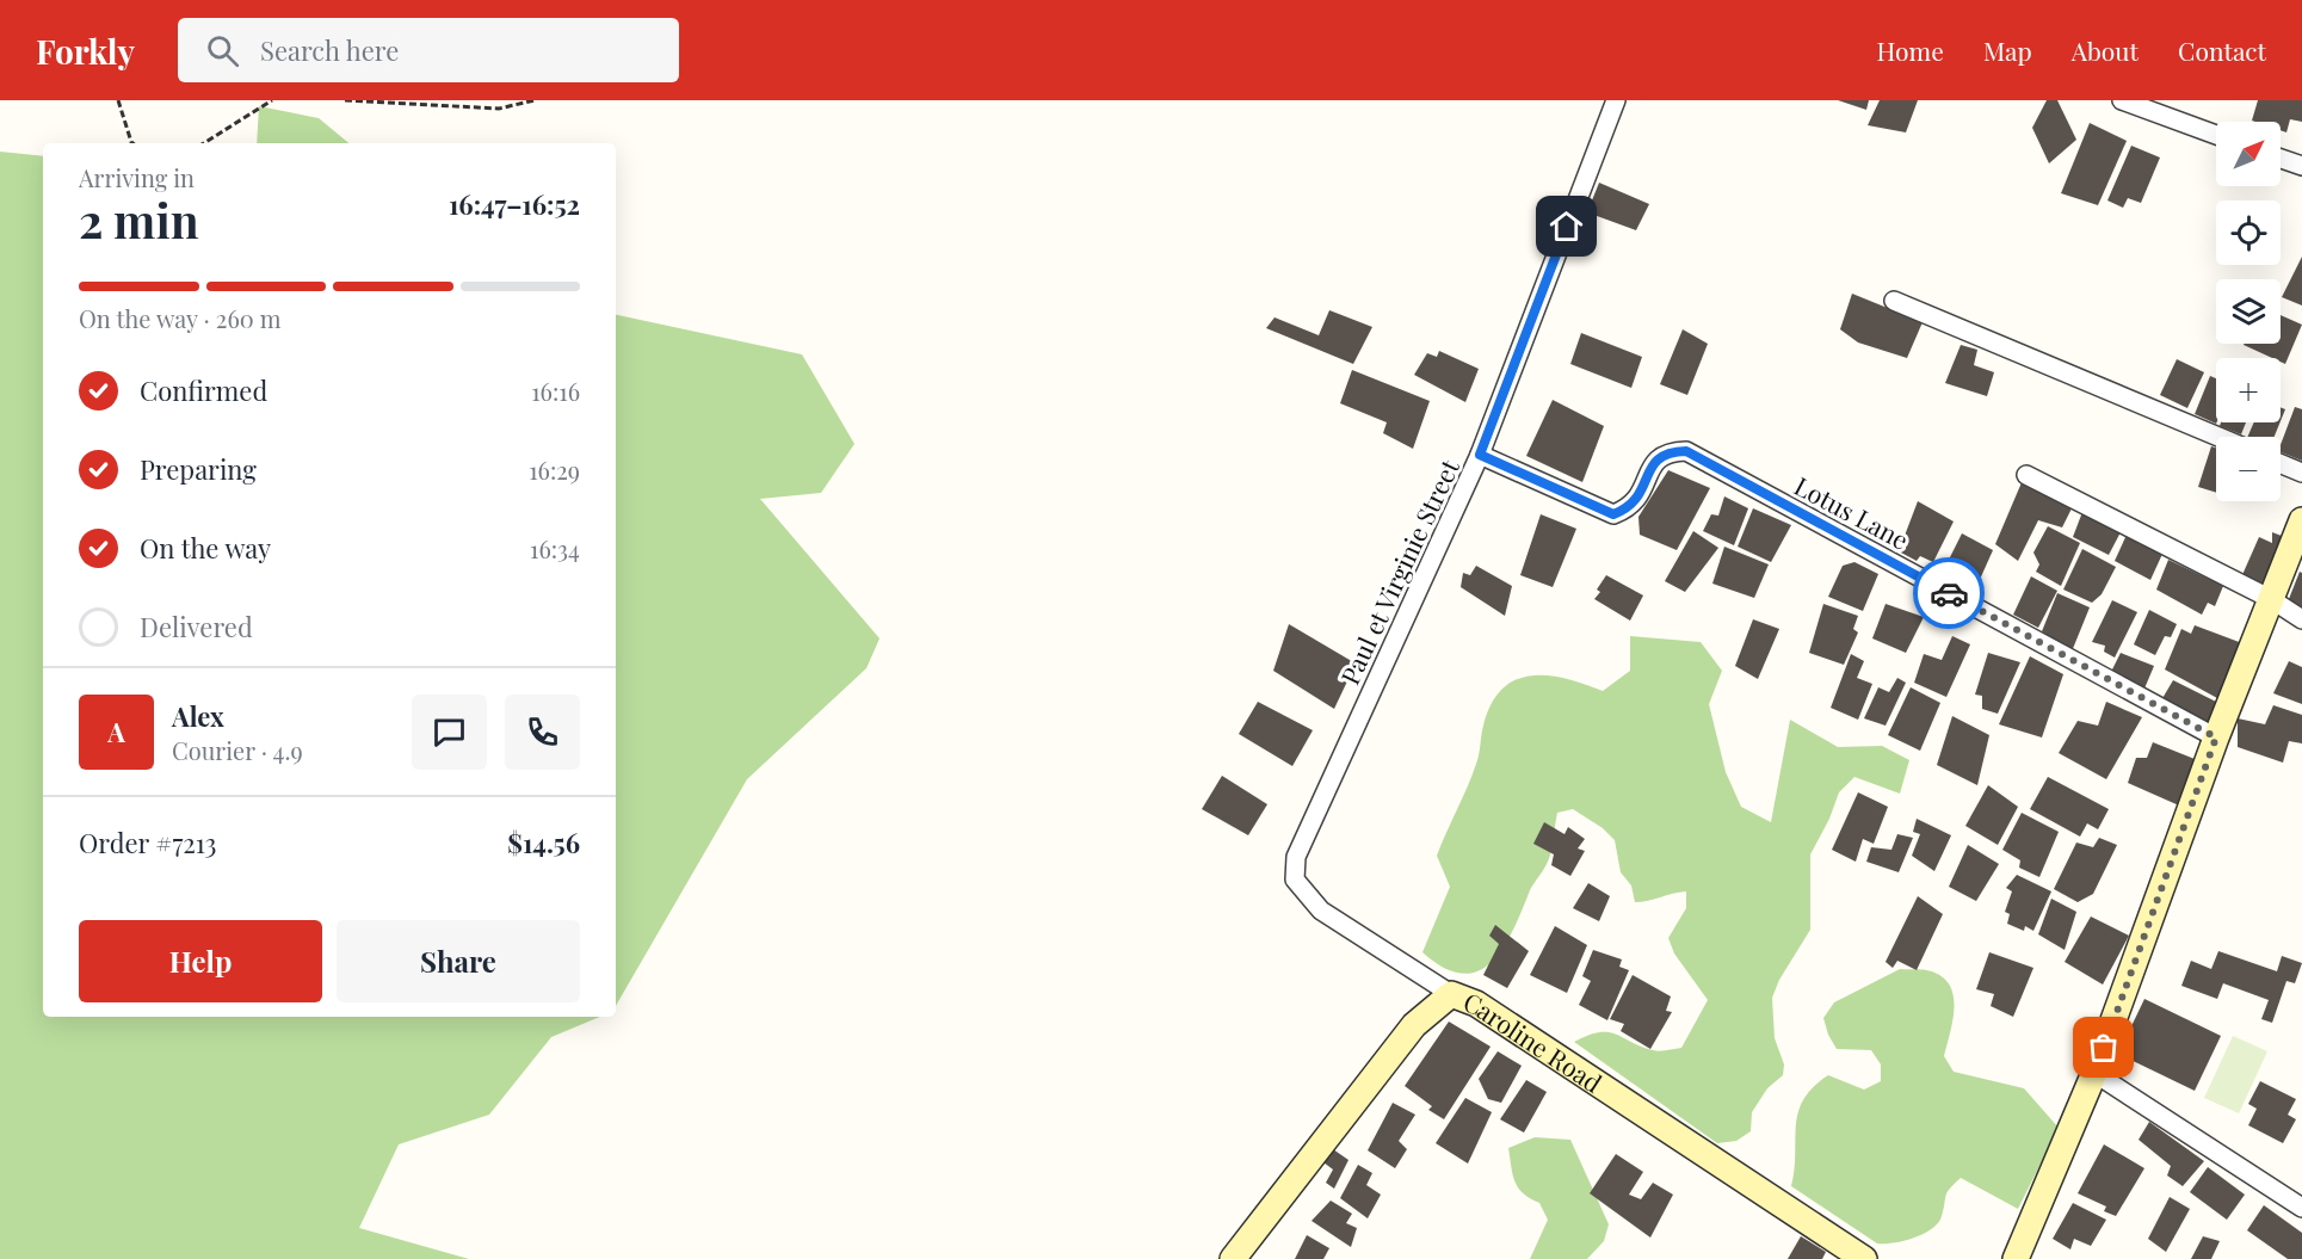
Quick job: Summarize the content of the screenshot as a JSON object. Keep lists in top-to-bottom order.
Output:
{
  "streets": {
    "main road": ["Caroline Road"],
    "street": ["Lotus Lane", "Paul et Virginie Street"]
  },
  "crossings": [
    ["Lotus Lane", "Paul et Virginie Street"],
    ["Paul et Virginie Street", "Caroline Road"]
  ],
  "north": "top right",
  "page": {
    "header": "Forkly",
    "search": "Search here",
    "nav": [
      "Home",
      "Map",
      "About",
      "Contact"
    ],
    "map_buttons": ["+", "−"],
    "heading": ["2 min", "Arriving in", "16:47–16:52"],
    "panel": [
      "Alex",
      "Courier · 4.9",
      "Order #7213",
      "$14.56"
    ],
    "bar": "On the way · 260 m",
    "list": [
      ["Confirmed", "16:16"],
      ["Preparing", "16:29"],
      ["On the way", "16:34"],
      "Delivered"
    ],
    "round": "A",
    "buttons": ["Help", "Share"]
  }
}
